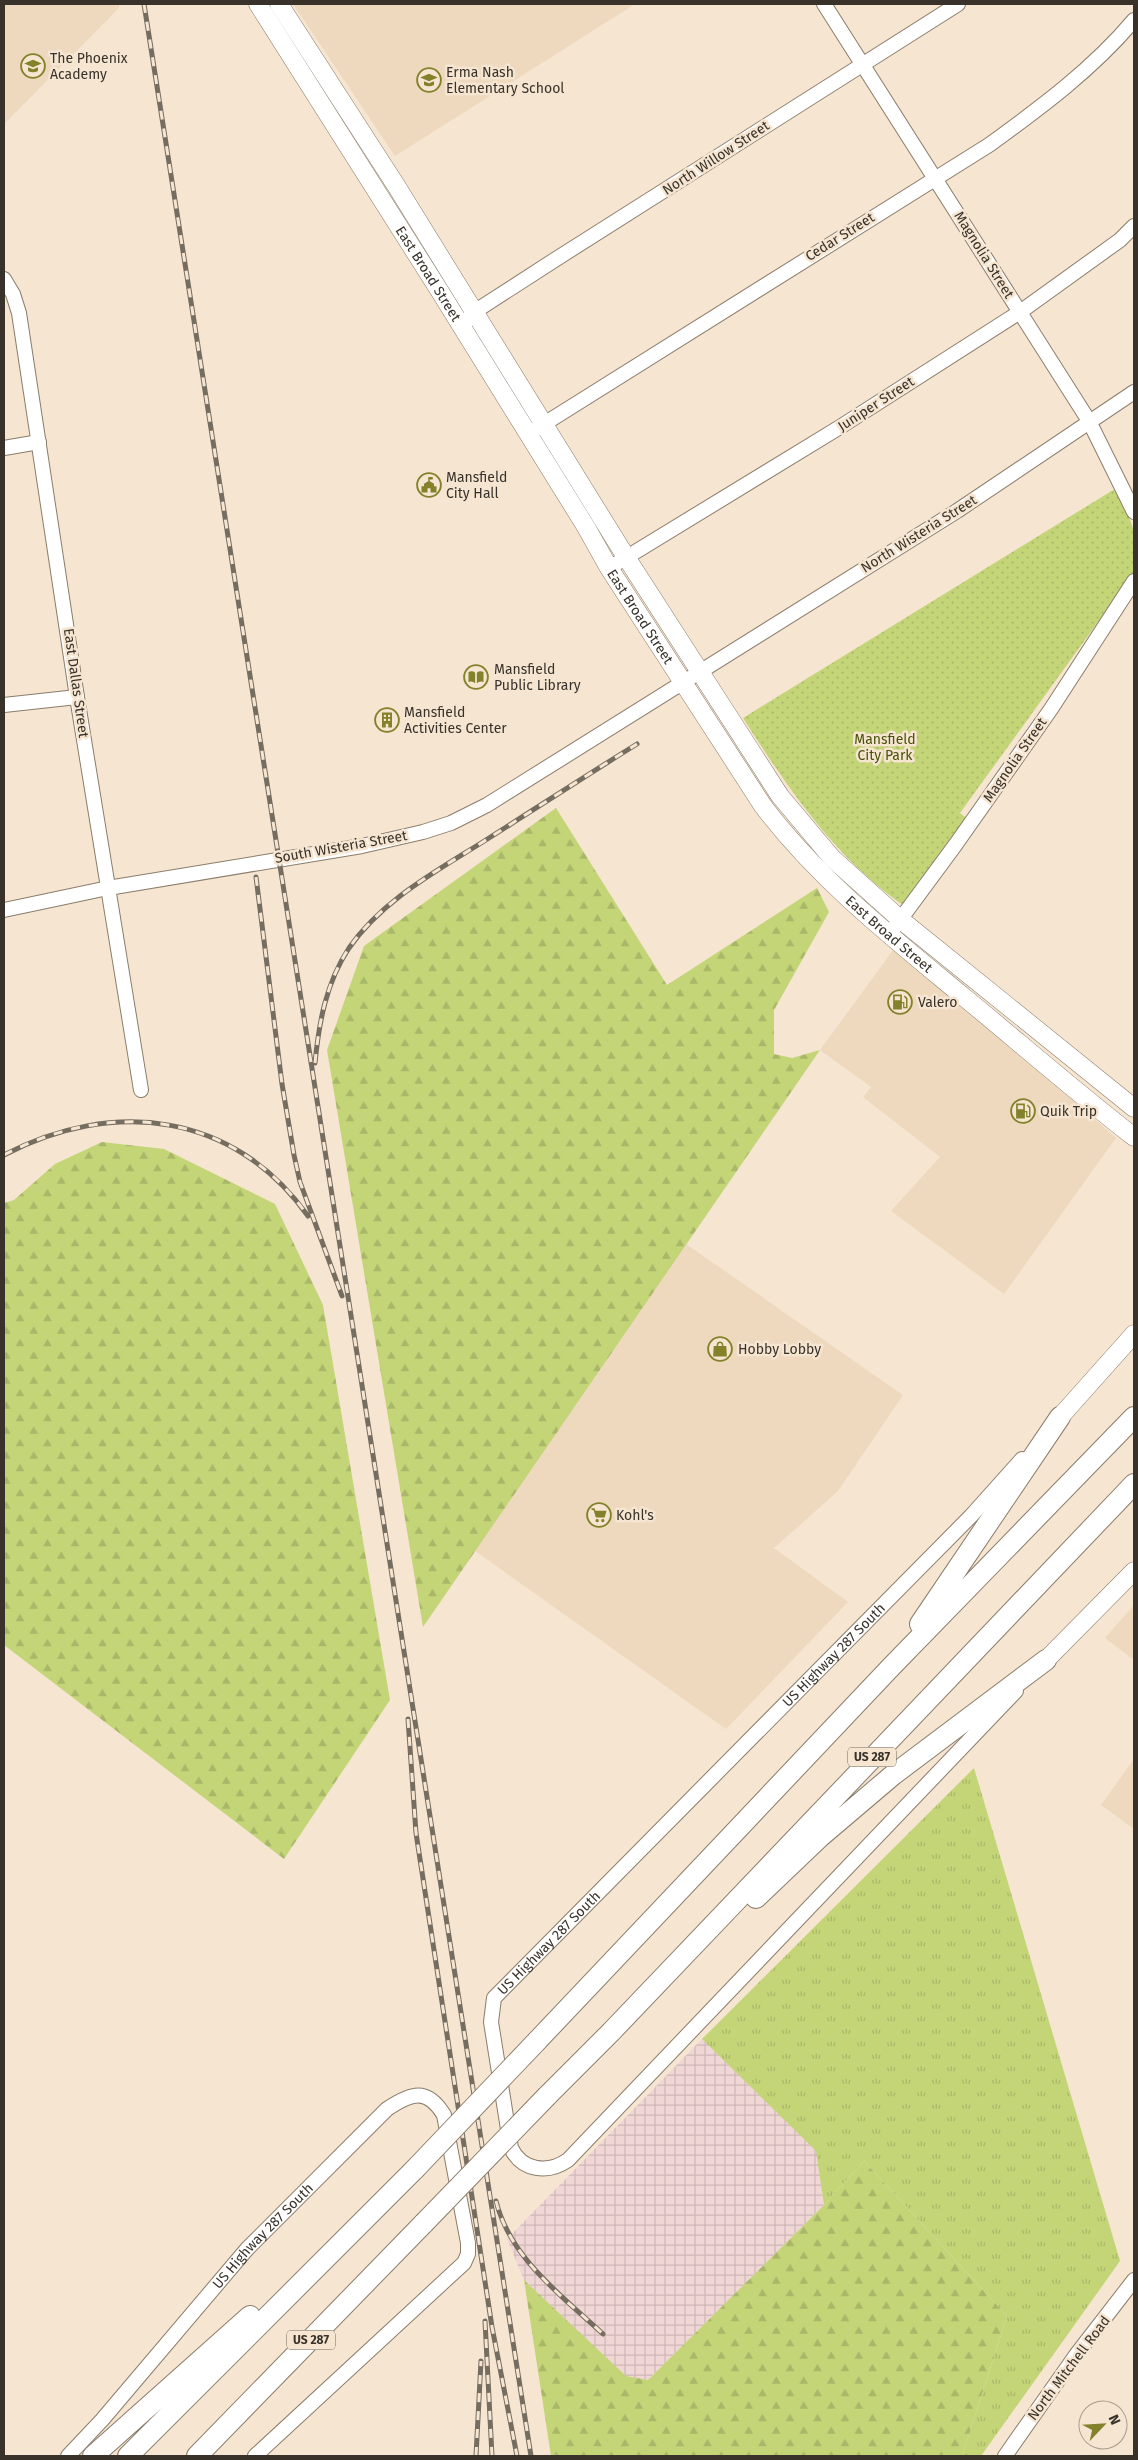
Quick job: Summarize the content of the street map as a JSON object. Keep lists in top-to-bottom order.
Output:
{
  "streets": {
    "highway": ["US 287"],
    "main road": ["East Broad Street", "US Highway 287 South"],
    "street": [
      "North Willow Street",
      "Cedar Street",
      "Magnolia Street",
      "Juniper Street",
      "North Wisteria Street",
      "East Dallas Street",
      "South Wisteria Street",
      "North Mitchell Road"
    ]
  },
  "crossings": [
    ["North Willow Street", "Magnolia Street"],
    ["North Willow Street", "East Broad Street"],
    ["Cedar Street", "Magnolia Street"],
    ["Cedar Street", "East Broad Street"],
    ["Magnolia Street", "East Broad Street"],
    ["Magnolia Street", "Juniper Street"],
    ["Magnolia Street", "North Wisteria Street"],
    ["East Broad Street", "Juniper Street"],
    ["East Broad Street", "North Wisteria Street"],
    ["East Broad Street", "South Wisteria Street"],
    ["North Wisteria Street", "South Wisteria Street"],
    ["East Dallas Street", "South Wisteria Street"]
  ],
  "parks": ["Mansfield City Park"],
  "places": {
    "school or university": ["The Phoenix Academy", "Erma Nash Elementary School"],
    "public building": ["Mansfield City Hall"],
    "library": ["Mansfield Public Library"],
    "building": ["Mansfield Activities Center"],
    "fuel station": ["Valero", "Quik Trip"],
    "shop": ["Hobby Lobby"],
    "supermarket": ["Kohl's"]
  },
  "north": "top right"
}
